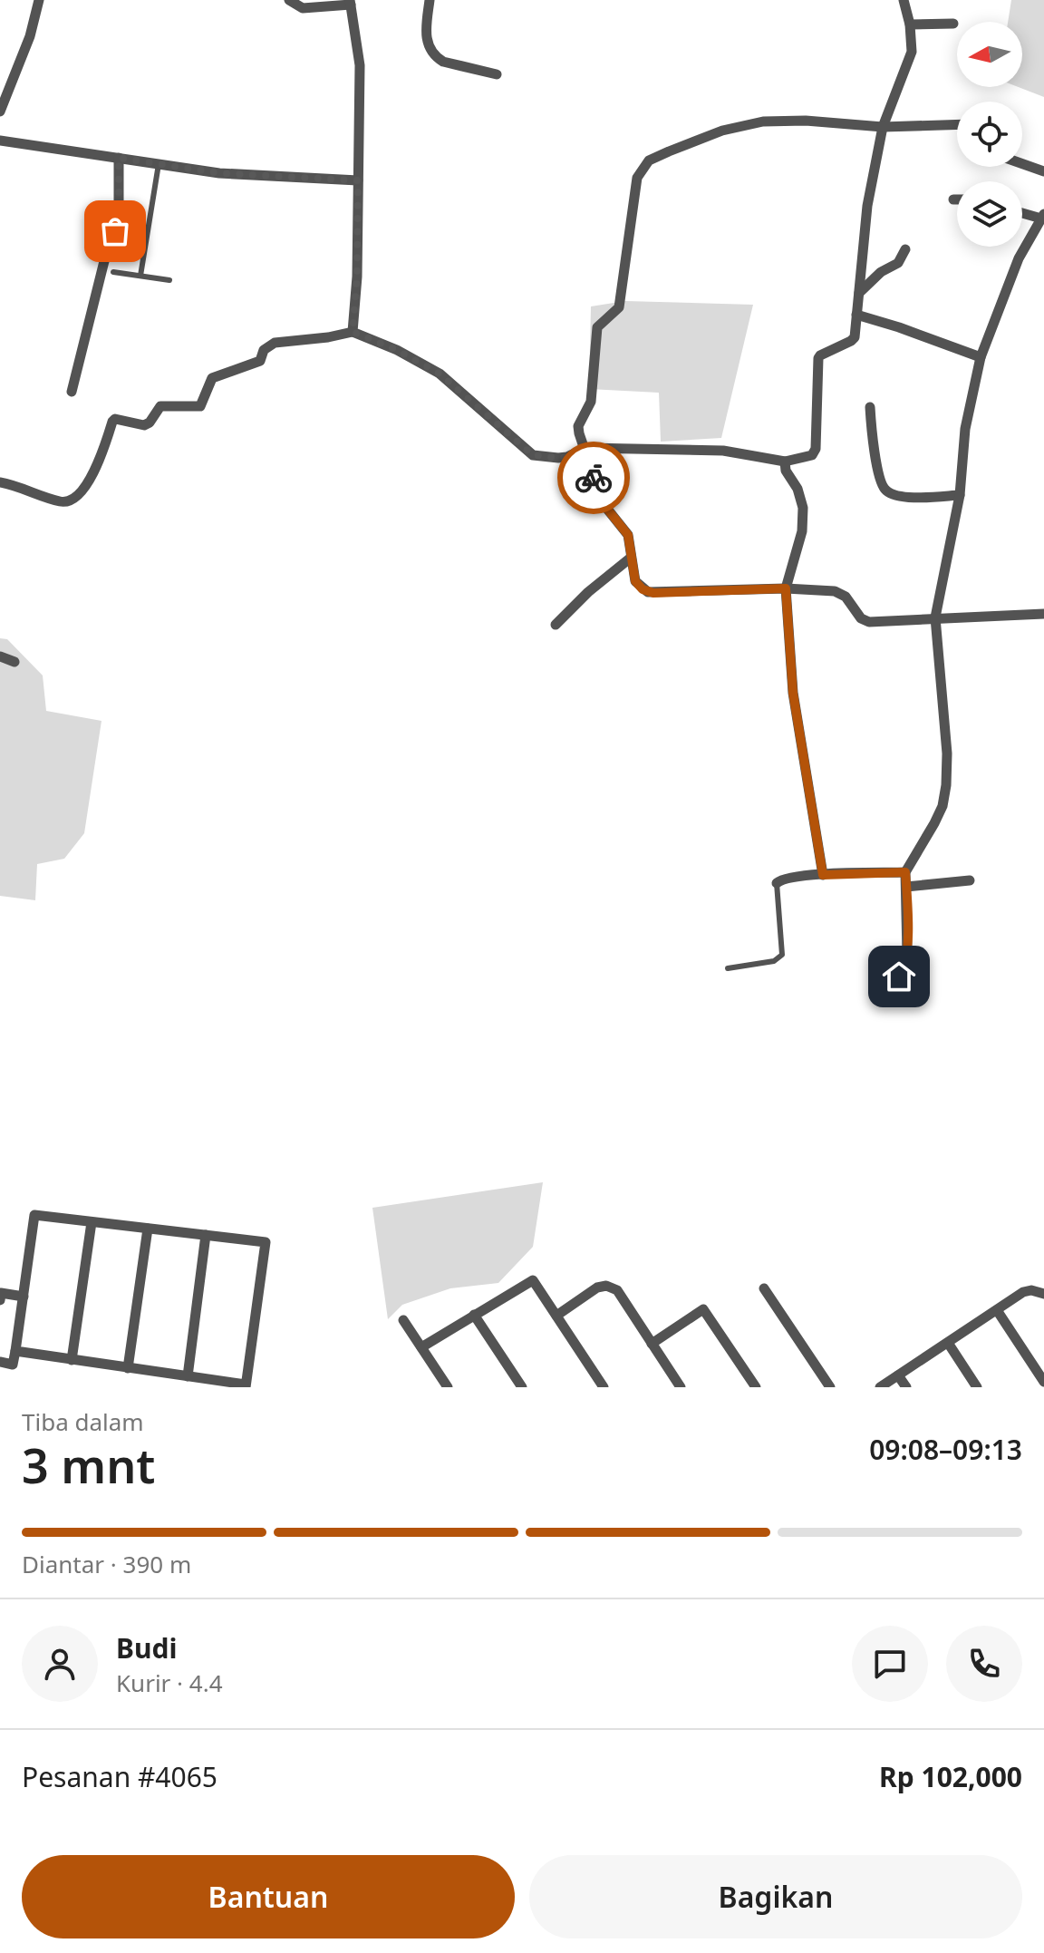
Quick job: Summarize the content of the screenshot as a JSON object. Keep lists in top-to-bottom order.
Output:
{
  "north": "left",
  "page": {
    "heading": ["3 mnt", "Tiba dalam", "09:08–09:13"],
    "panel": [
      "Budi",
      "Kurir · 4.4",
      "Pesanan #4065",
      "Rp 102,000"
    ],
    "bar": "Diantar · 390 m",
    "buttons": ["Bantuan", "Bagikan"]
  }
}
